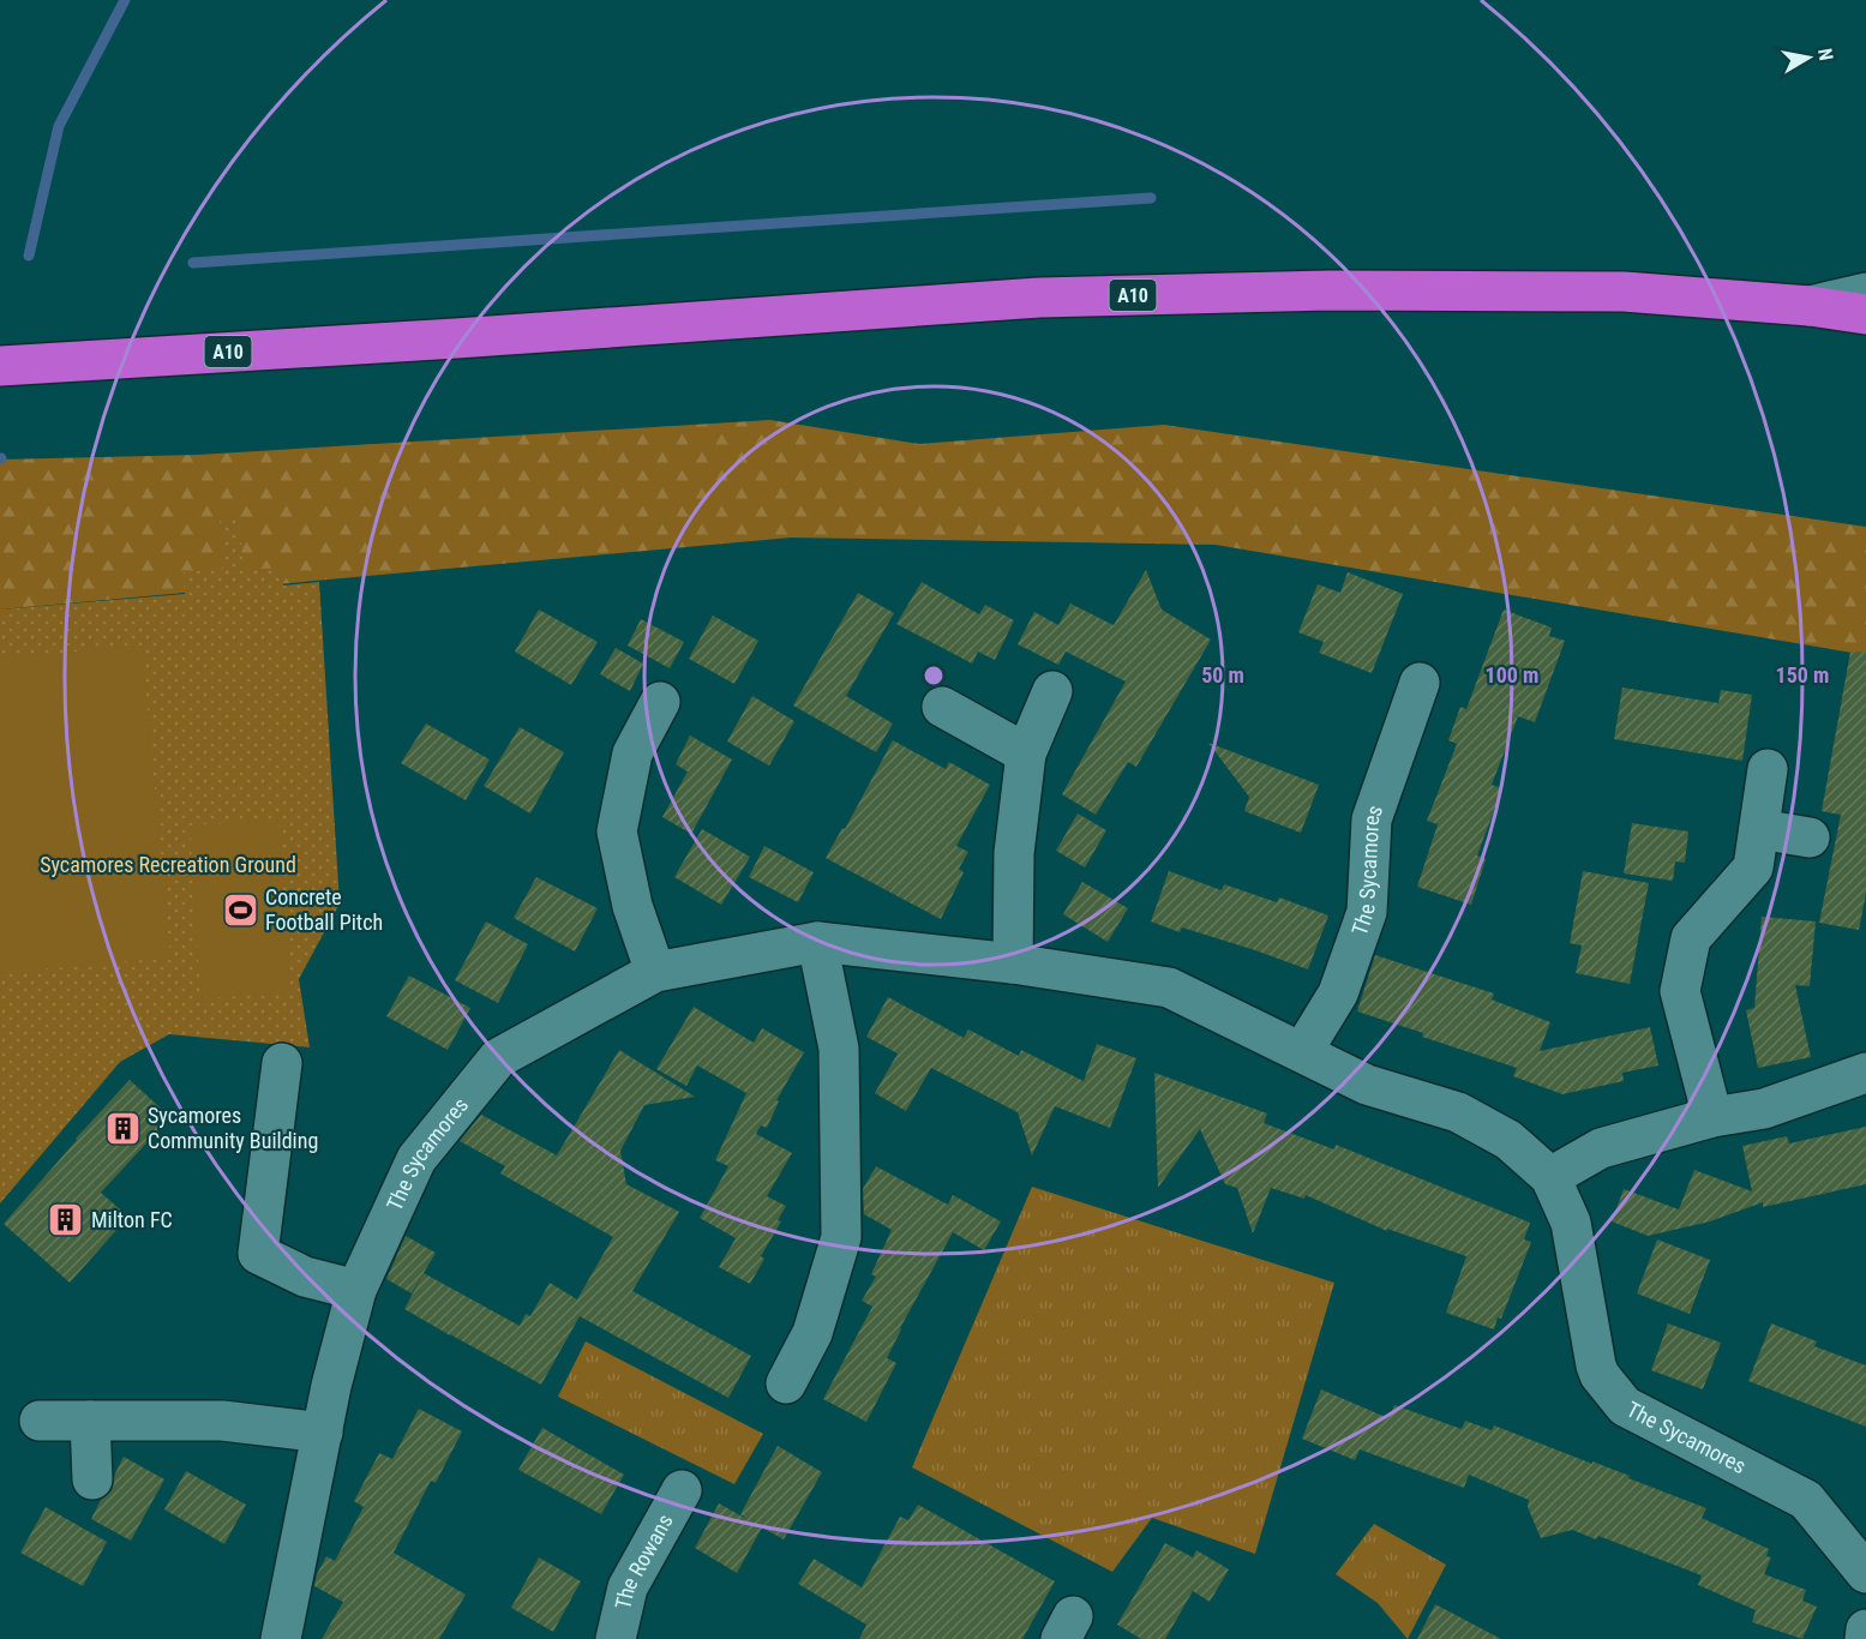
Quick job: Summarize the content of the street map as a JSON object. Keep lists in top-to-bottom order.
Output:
{
  "streets": {
    "highway": ["A10"],
    "street": ["The Sycamores", "The Rowans"]
  },
  "parks": ["Sycamores Recreation Ground"],
  "places": {
    "sports": ["Concrete Football Pitch"],
    "building": ["Sycamores Community Building", "Milton FC"]
  },
  "north": "right",
  "rings": ["50 m", "100 m", "150 m"]
}
